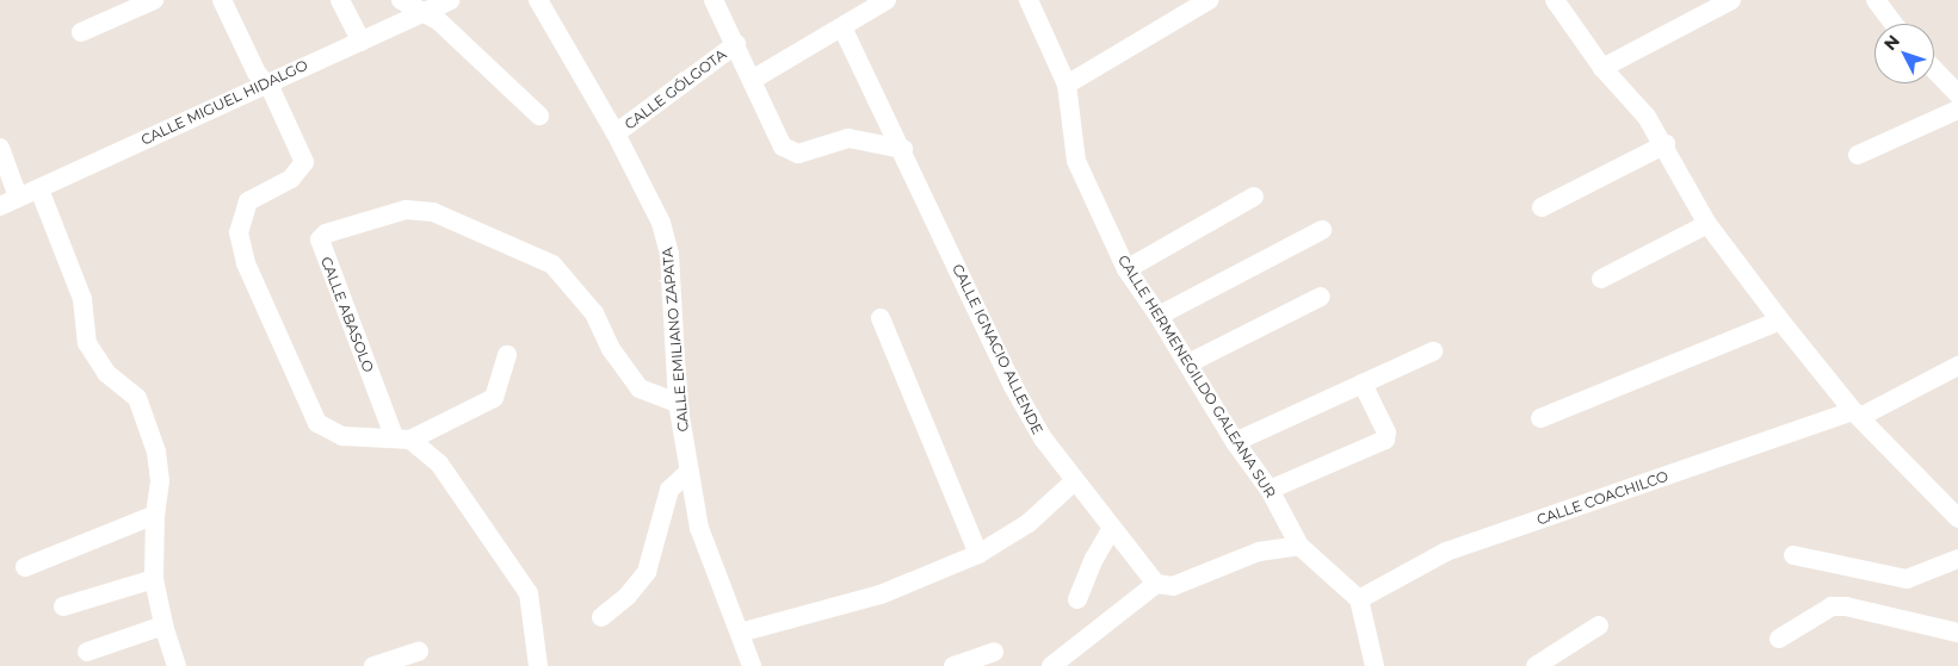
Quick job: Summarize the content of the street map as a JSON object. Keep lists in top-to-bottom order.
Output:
{
  "streets": {
    "street": [
      "CALLE GÓLGOTA",
      "CALLE MIGUEL HIDALGO",
      "CALLE ABASOLO",
      "CALLE EMILIANO ZAPATA",
      "CALLE IGNACIO ALLENDE",
      "CALLE HERMENEGILDO GALEANA SUR",
      "CALLE COACHILCO"
    ]
  },
  "crossings": [
    ["CALLE GÓLGOTA", "CALLE EMILIANO ZAPATA"],
    ["CALLE ABASOLO", "CALLE EMILIANO ZAPATA"],
    ["CALLE HERMENEGILDO GALEANA SUR", "CALLE COACHILCO"]
  ],
  "north": "top left"
}
